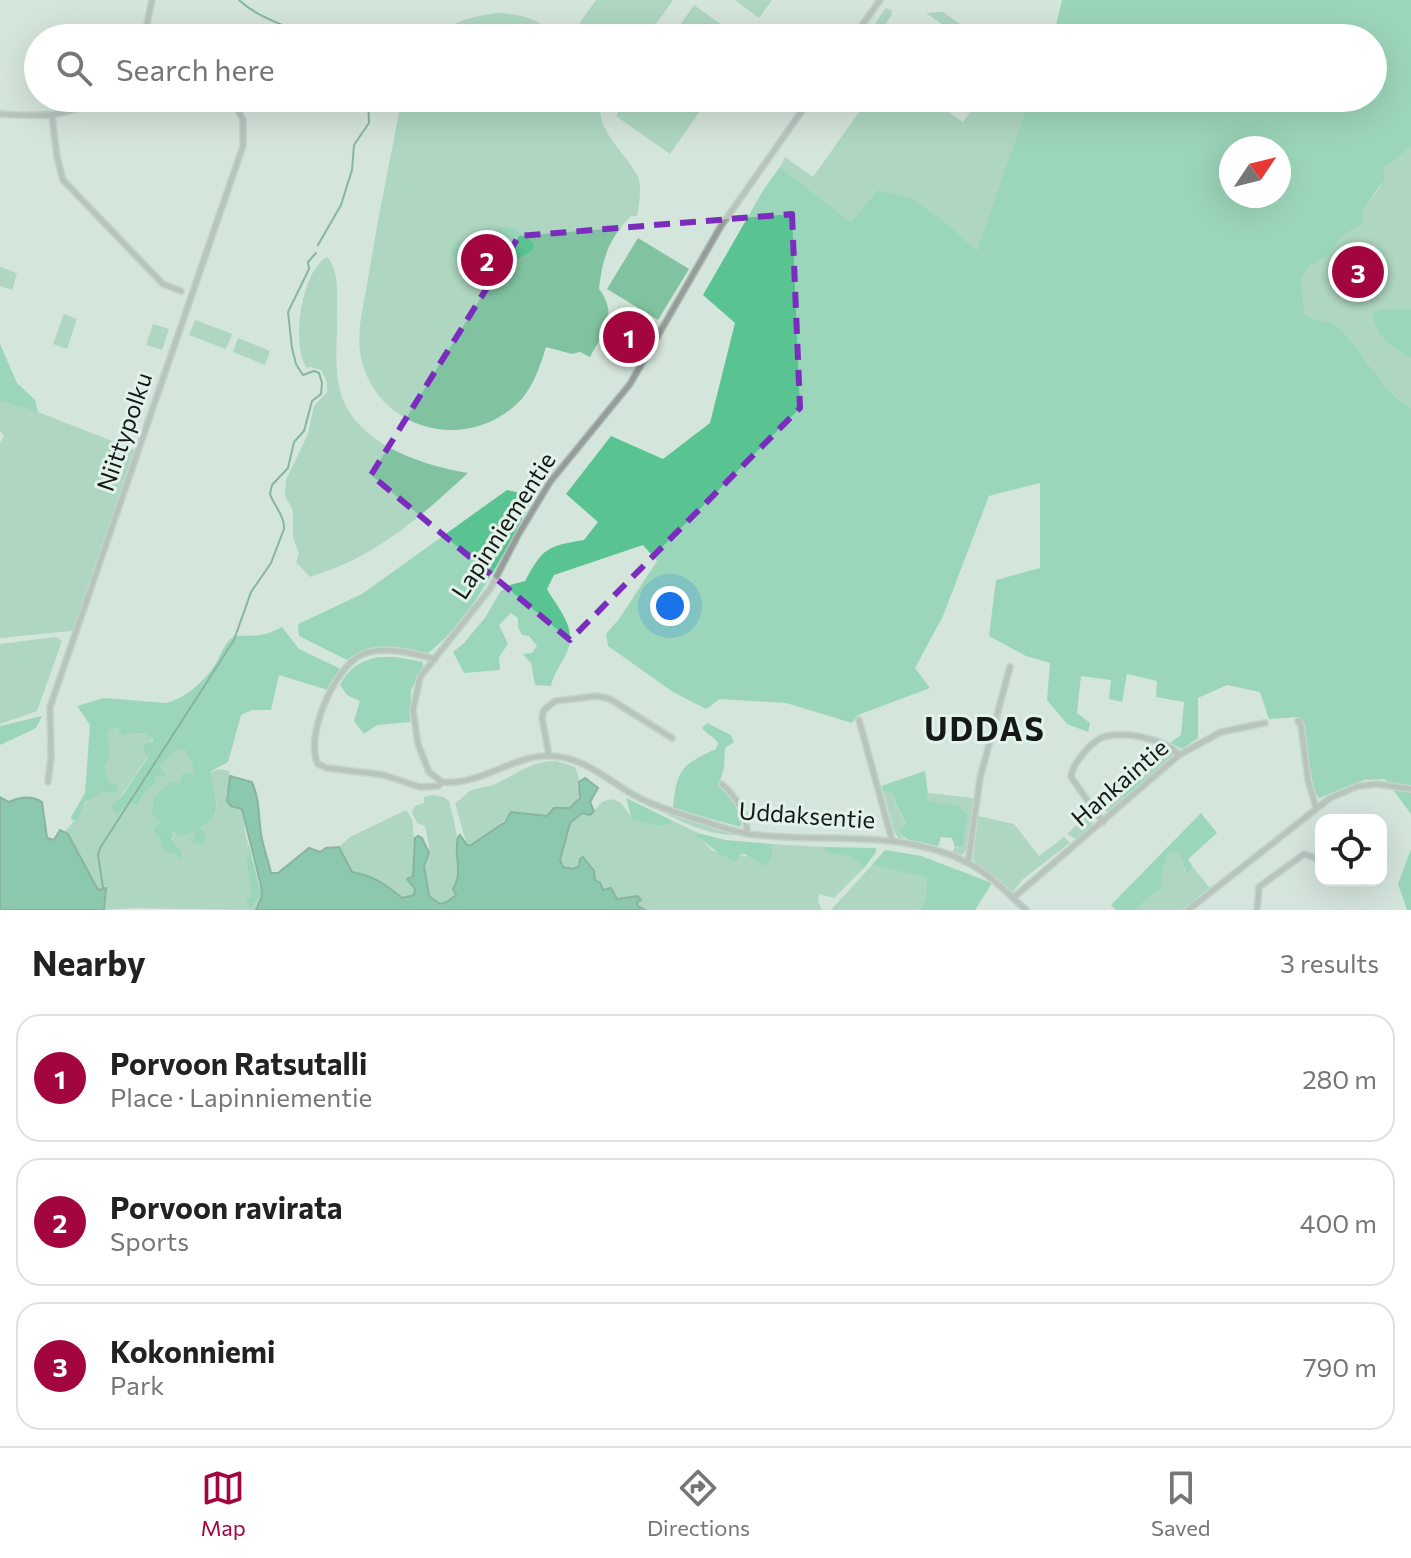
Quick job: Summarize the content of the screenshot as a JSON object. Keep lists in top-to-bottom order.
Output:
{
  "streets": {
    "street": [
      "Niittypolku",
      "Lapinniementie",
      "Hankaintie",
      "Uddaksentie"
    ]
  },
  "crossings": [
    ["Hankaintie", "Uddaksentie"]
  ],
  "districts": ["UDDAS"],
  "north": "top right",
  "page": {
    "search": "Search here",
    "pins": ["2", "3", "1"],
    "heading": ["Nearby", "3 results"],
    "list": [
      {
        "mark": "1",
        "name": "Porvoon Ratsutalli",
        "note": "Place · Lapinniementie",
        "value": "280 m"
      },
      {
        "mark": "2",
        "name": "Porvoon ravirata",
        "note": "Sports",
        "value": "400 m"
      },
      {
        "mark": "3",
        "name": "Kokonniemi",
        "note": "Park",
        "value": "790 m"
      }
    ],
    "nav": ["Map", "Directions", "Saved"]
  }
}
